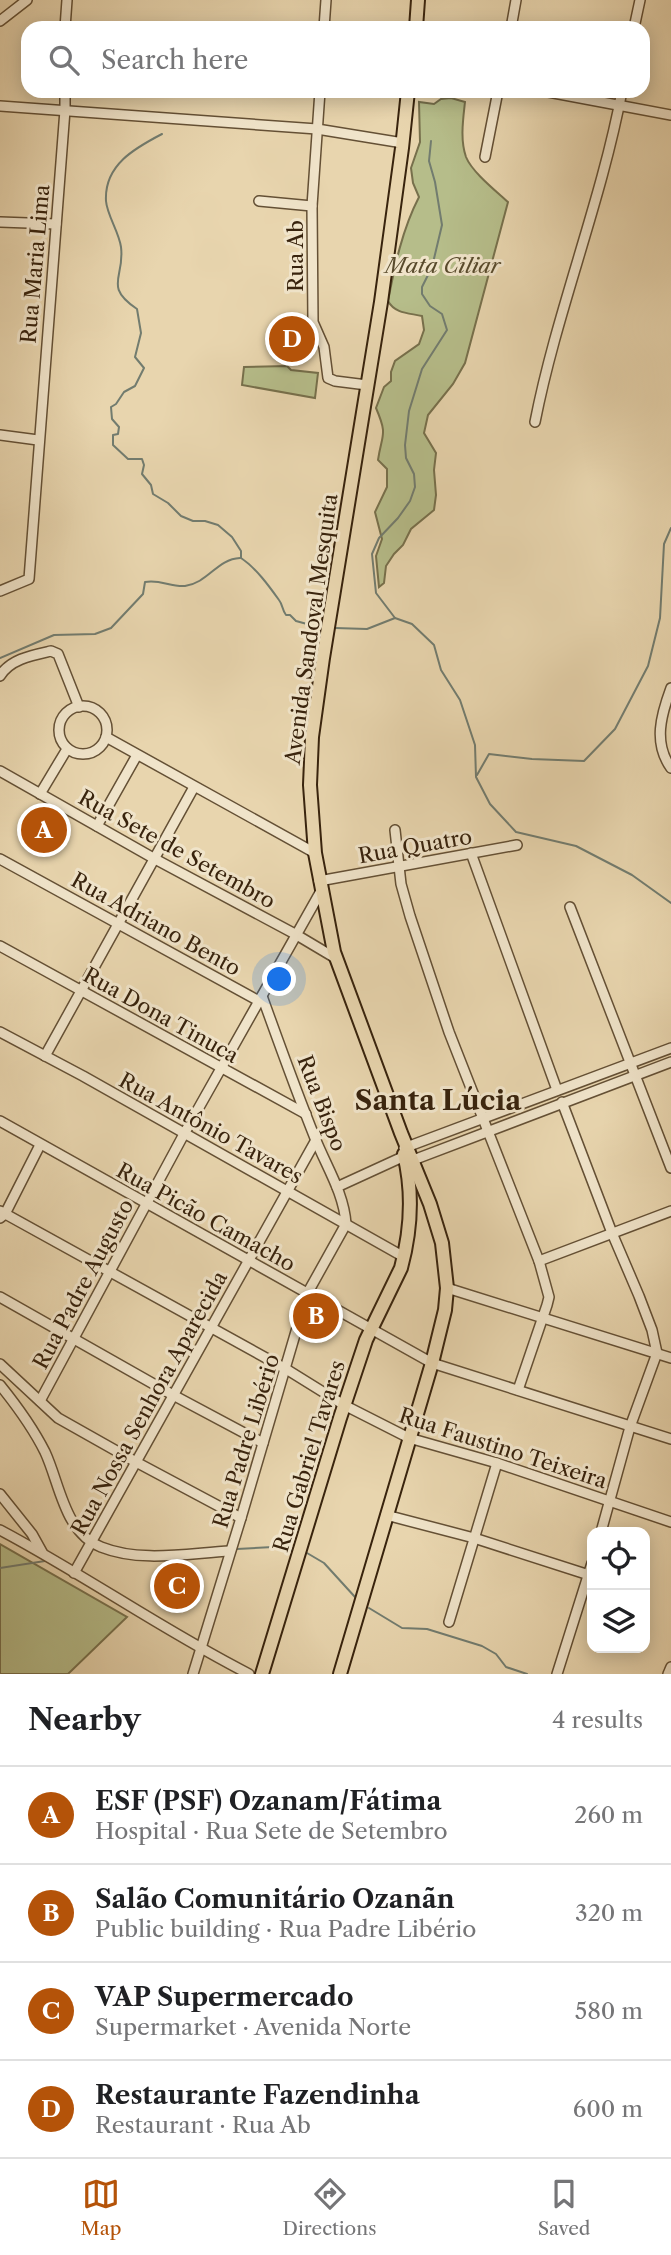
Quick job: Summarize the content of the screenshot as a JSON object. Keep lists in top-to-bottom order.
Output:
{
  "streets": {
    "main road": ["Avenida Sandoval Mesquita", "Rua Gabriel Tavares"],
    "street": [
      "Rua Ab",
      "Rua Maria Lima",
      "Rua Quatro",
      "Rua Sete de Setembro",
      "Rua Adriano Bento",
      "Rua Dona Tinuca",
      "Rua Bispo",
      "Rua Antônio Tavares",
      "Rua Picão Camacho",
      "Rua Padre Augusto",
      "Rua Nossa Senhora Aparecida",
      "Rua Padre Libério",
      "Rua Faustino Teixeira"
    ]
  },
  "crossings": [
    ["Rua Ab", "Avenida Sandoval Mesquita"],
    ["Avenida Sandoval Mesquita", "Rua Quatro"],
    ["Avenida Sandoval Mesquita", "Rua Sete de Setembro"],
    ["Avenida Sandoval Mesquita", "Rua Picão Camacho"],
    ["Avenida Sandoval Mesquita", "Rua Padre Augusto"],
    ["Avenida Sandoval Mesquita", "Rua Faustino Teixeira"],
    ["Avenida Sandoval Mesquita", "Rua Gabriel Tavares"],
    ["Rua Quatro", "Rua Padre Augusto"],
    ["Rua Sete de Setembro", "Rua Padre Augusto"],
    ["Rua Adriano Bento", "Rua Bispo"],
    ["Rua Adriano Bento", "Rua Padre Augusto"],
    ["Rua Dona Tinuca", "Rua Bispo"],
    ["Rua Dona Tinuca", "Rua Padre Augusto"],
    ["Rua Bispo", "Rua Antônio Tavares"],
    ["Rua Bispo", "Rua Padre Augusto"],
    ["Rua Bispo", "Rua Nossa Senhora Aparecida"],
    ["Rua Bispo", "Rua Padre Libério"],
    ["Rua Antônio Tavares", "Rua Padre Augusto"],
    ["Rua Antônio Tavares", "Rua Nossa Senhora Aparecida"],
    ["Rua Antônio Tavares", "Rua Padre Libério"],
    ["Rua Antônio Tavares", "Rua Gabriel Tavares"],
    ["Rua Picão Camacho", "Rua Padre Augusto"],
    ["Rua Picão Camacho", "Rua Nossa Senhora Aparecida"],
    ["Rua Picão Camacho", "Rua Padre Libério"],
    ["Rua Picão Camacho", "Rua Gabriel Tavares"],
    ["Rua Padre Augusto", "Rua Faustino Teixeira"],
    ["Rua Nossa Senhora Aparecida", "Rua Faustino Teixeira"],
    ["Rua Padre Libério", "Rua Faustino Teixeira"],
    ["Rua Faustino Teixeira", "Rua Gabriel Tavares"]
  ],
  "districts": ["Santa Lúcia"],
  "parks": ["Mata Ciliar"],
  "page": {
    "search": "Search here",
    "pins": [
      "D",
      "A",
      "B",
      "C"
    ],
    "heading": ["Nearby", "4 results"],
    "list": [
      {
        "mark": "A",
        "name": "ESF (PSF) Ozanam/Fátima",
        "note": "Hospital · Rua Sete de Setembro",
        "value": "260 m"
      },
      {
        "mark": "B",
        "name": "Salão Comunitário Ozanãn",
        "note": "Public building · Rua Padre Libério",
        "value": "320 m"
      },
      {
        "mark": "C",
        "name": "VAP Supermercado",
        "note": "Supermarket · Avenida Norte",
        "value": "580 m"
      },
      {
        "mark": "D",
        "name": "Restaurante Fazendinha",
        "note": "Restaurant · Rua Ab",
        "value": "600 m"
      }
    ],
    "nav": ["Map", "Directions", "Saved"]
  }
}
